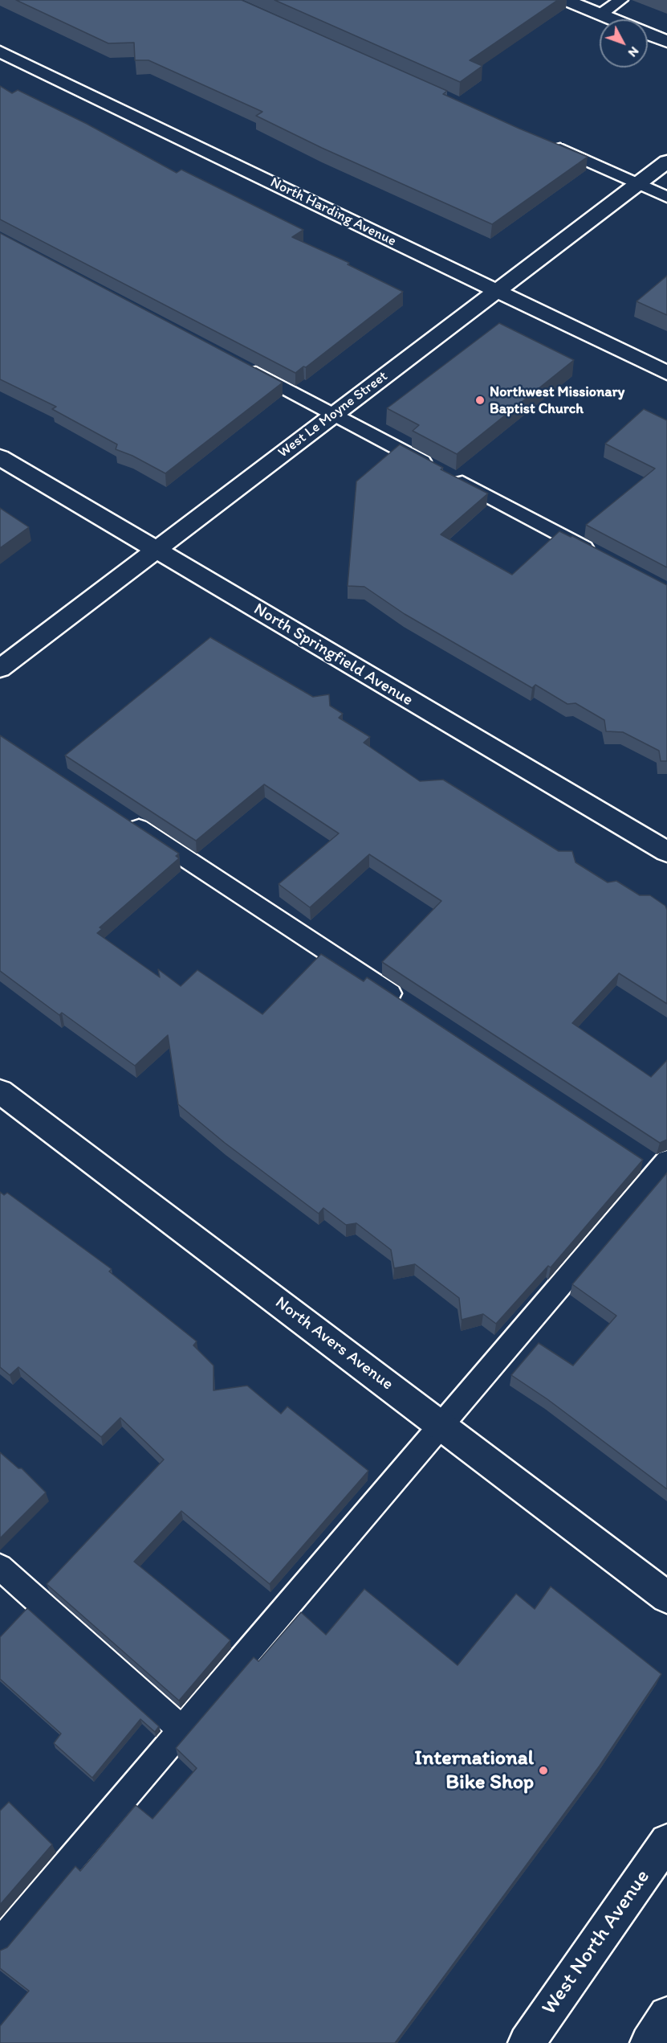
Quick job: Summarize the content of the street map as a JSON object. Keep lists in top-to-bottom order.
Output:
{
  "streets": {
    "street": [
      "North Harding Avenue",
      "West Le Moyne Street",
      "North Springfield Avenue",
      "North Avers Avenue",
      "West North Avenue"
    ]
  },
  "crossings": [
    ["North Harding Avenue", "West Le Moyne Street"],
    ["West Le Moyne Street", "North Springfield Avenue"]
  ],
  "places": ["Northwest Missionary Baptist Church", "International Bike Shop"],
  "north": "bottom right"
}
